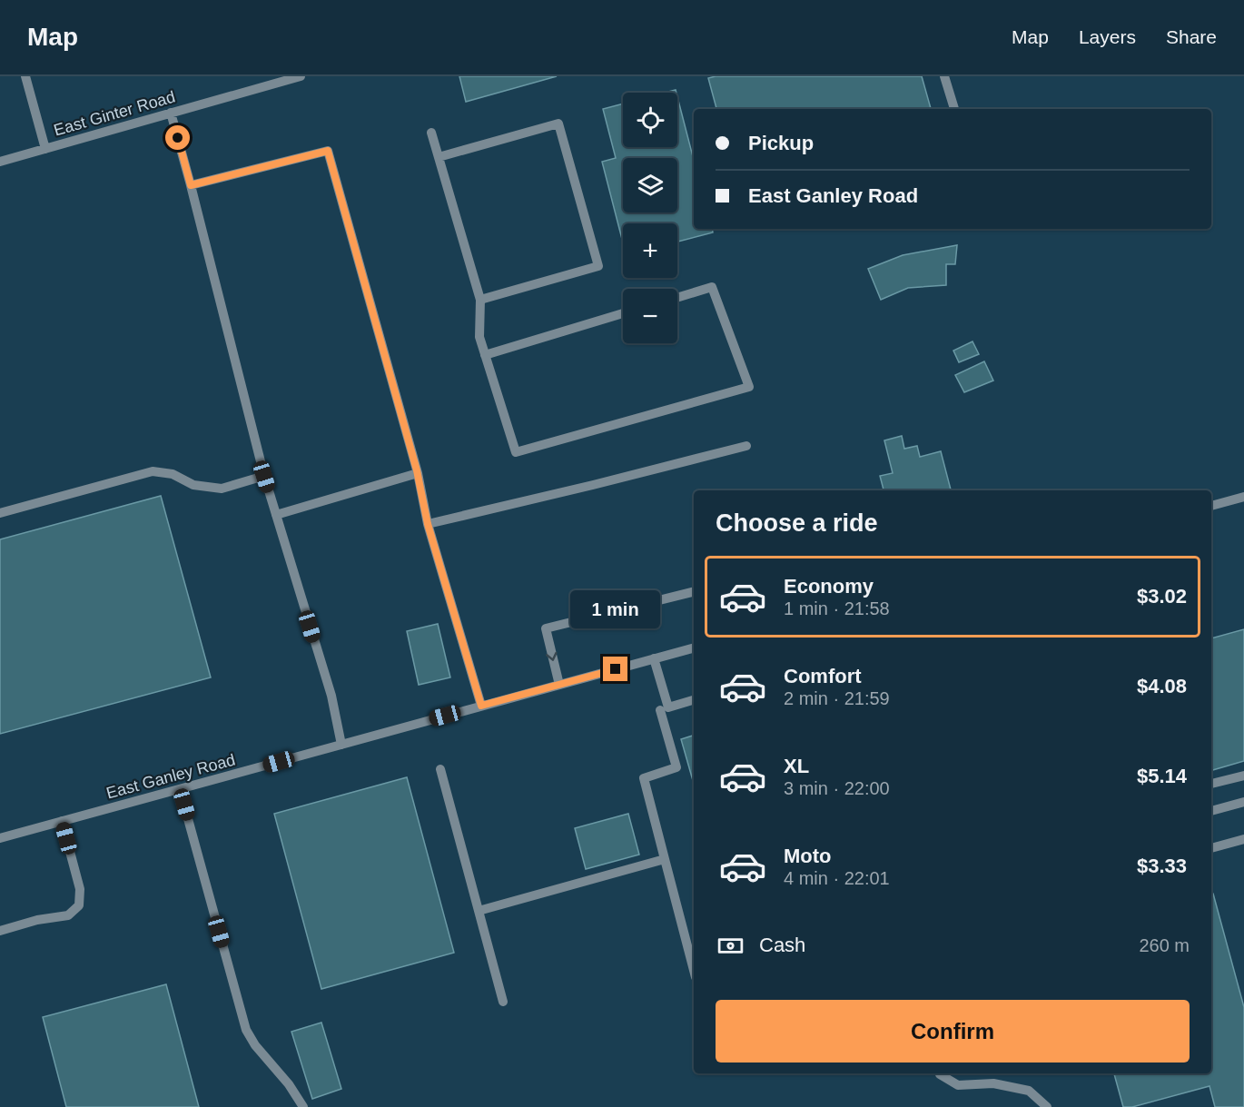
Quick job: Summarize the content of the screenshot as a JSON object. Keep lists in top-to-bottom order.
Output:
{
  "streets": {
    "street": ["East Ginter Road", "East Ganley Road"]
  },
  "page": {
    "header": "Map",
    "nav": ["Map", "Layers", "Share"],
    "map_buttons": ["+", "−"],
    "banner": ["Pickup", "East Ganley Road"],
    "heading": "Choose a ride",
    "list": [
      {
        "name": "Economy",
        "note": "1 min · 21:58",
        "value": "$3.02"
      },
      {
        "name": "Comfort",
        "note": "2 min · 21:59",
        "value": "$4.08"
      },
      {
        "name": "XL",
        "note": "3 min · 22:00",
        "value": "$5.14"
      },
      {
        "name": "Moto",
        "note": "4 min · 22:01",
        "value": "$3.33"
      }
    ],
    "bubble": "1 min",
    "pay": ["Cash", "260 m"],
    "buttons": "Confirm"
  }
}
